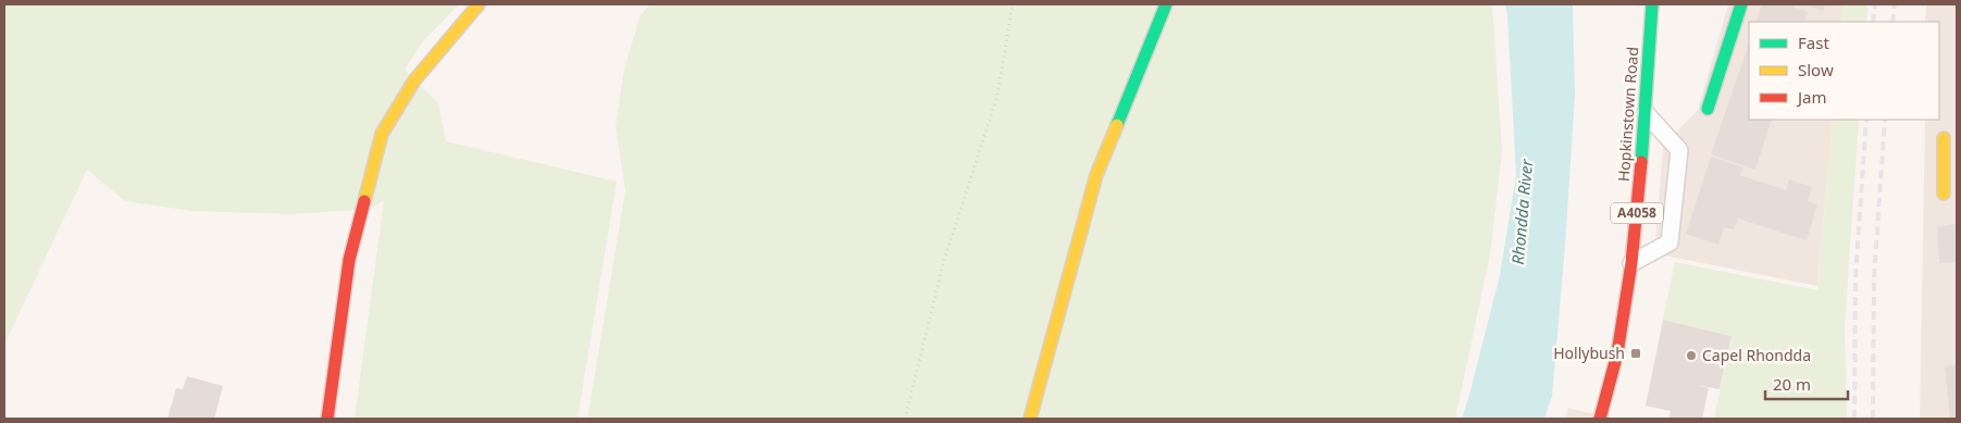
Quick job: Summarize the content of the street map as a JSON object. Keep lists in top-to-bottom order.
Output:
{
  "streets": {
    "street": ["Hopkinstown Road", "A4058"]
  },
  "water": ["Rhondda River"],
  "places": {
    "transit": ["Hollybush"],
    "other": ["Capel Rhondda"]
  },
  "legend": ["Fast", "Slow", "Jam"],
  "scale_bar": "20 m"
}
